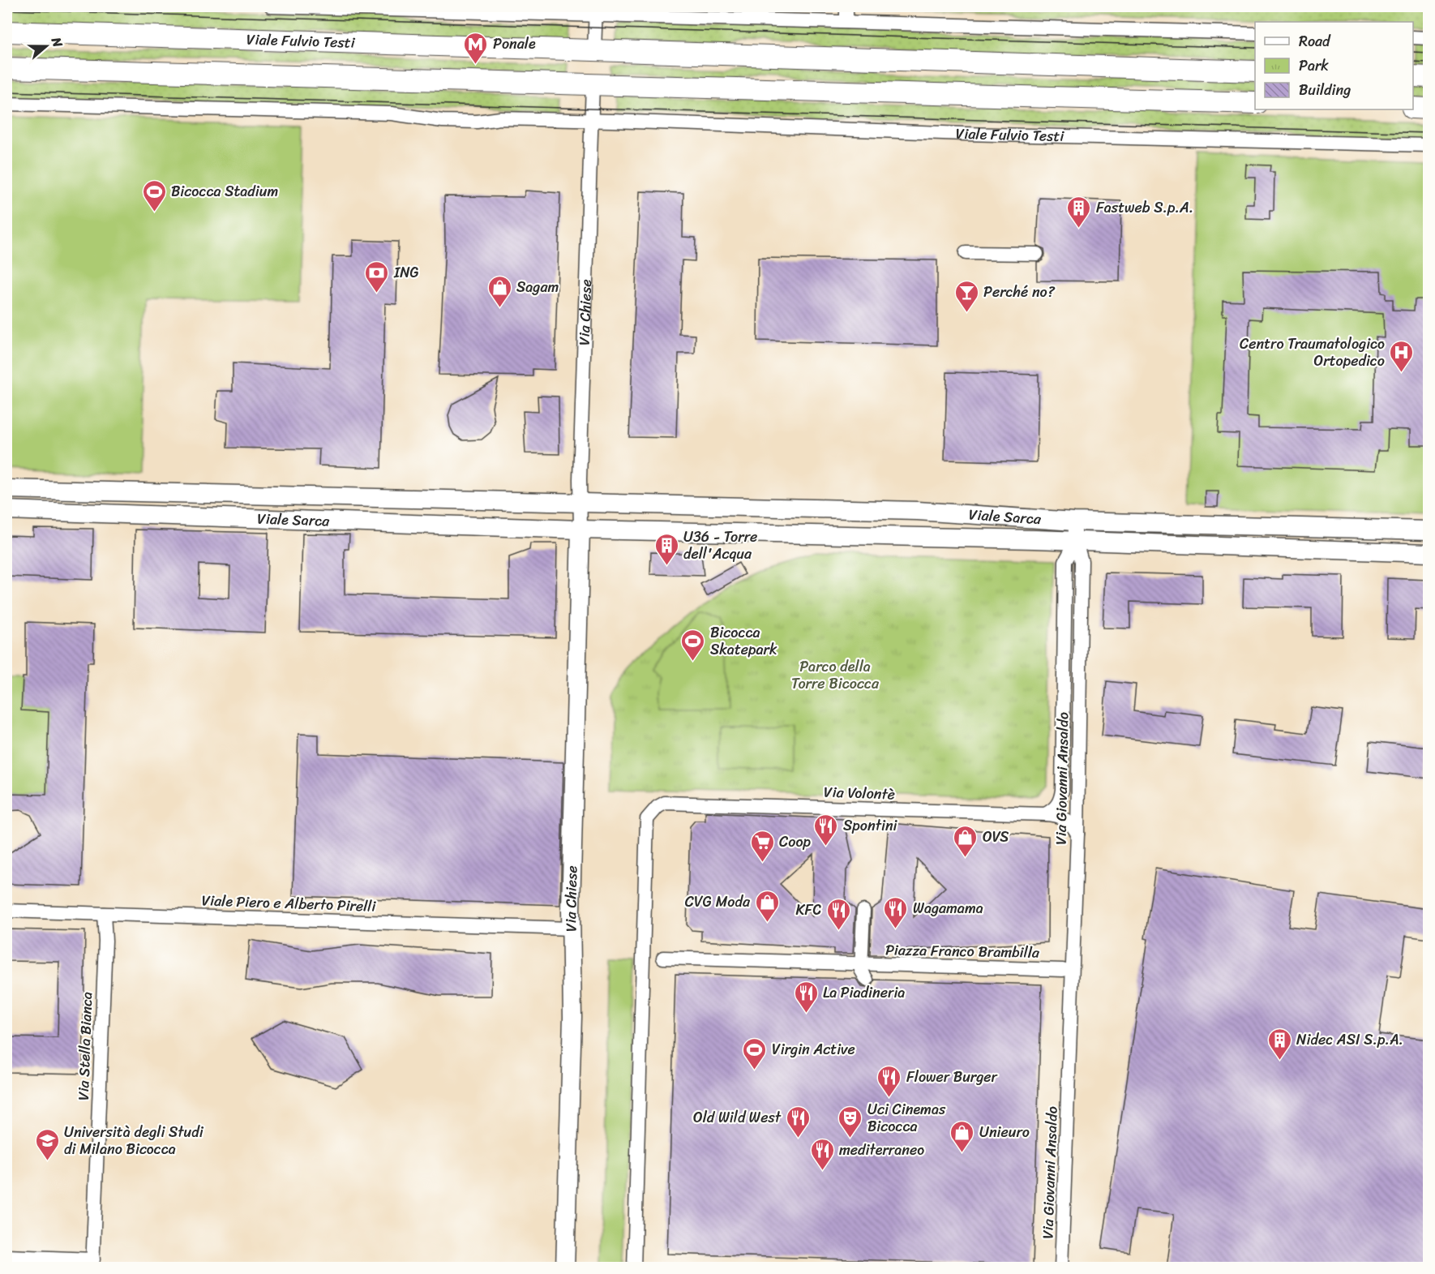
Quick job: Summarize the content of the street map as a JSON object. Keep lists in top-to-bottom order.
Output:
{
  "streets": {
    "main road": ["Viale Fulvio Testi"],
    "street": [
      "Via Chiese",
      "Viale Sarca",
      "Via Giovanni Ansaldo",
      "Via Volontè",
      "Viale Piero e Alberto Pirelli",
      "Piazza Franco Brambilla",
      "Via Stella Bianca"
    ]
  },
  "crossings": [
    ["Viale Fulvio Testi", "Via Chiese"],
    ["Via Chiese", "Viale Sarca"],
    ["Via Chiese", "Viale Piero e Alberto Pirelli"],
    ["Viale Sarca", "Via Giovanni Ansaldo"],
    ["Via Giovanni Ansaldo", "Via Volontè"],
    ["Viale Piero e Alberto Pirelli", "Via Stella Bianca"]
  ],
  "parks": ["Parco della Torre Bicocca"],
  "places": {
    "metro station": ["Ponale"],
    "sports": ["Bicocca Stadium", "Bicocca Skatepark", "Virgin Active"],
    "building": ["Fastweb S.p.A.", "U36 - Torre dell'Acqua", "Nidec ASI S.p.A."],
    "bank": ["ING"],
    "shop": [
      "Sagam",
      "OVS",
      "CVG Moda",
      "Unieuro"
    ],
    "bar": ["Perché no?"],
    "hospital": ["Centro Traumatologico Ortopedico"],
    "restaurant": [
      "Spontini",
      "Wagamama",
      "KFC",
      "La Piadineria",
      "Flower Burger",
      "Old Wild West",
      "mediterraneo"
    ],
    "supermarket": ["Coop"],
    "theatre": ["Uci Cinemas Bicocca"],
    "school or university": ["Università degli Studi di Milano Bicocca"]
  },
  "legend": ["Road", "Park", "Building"],
  "north": "right"
}
